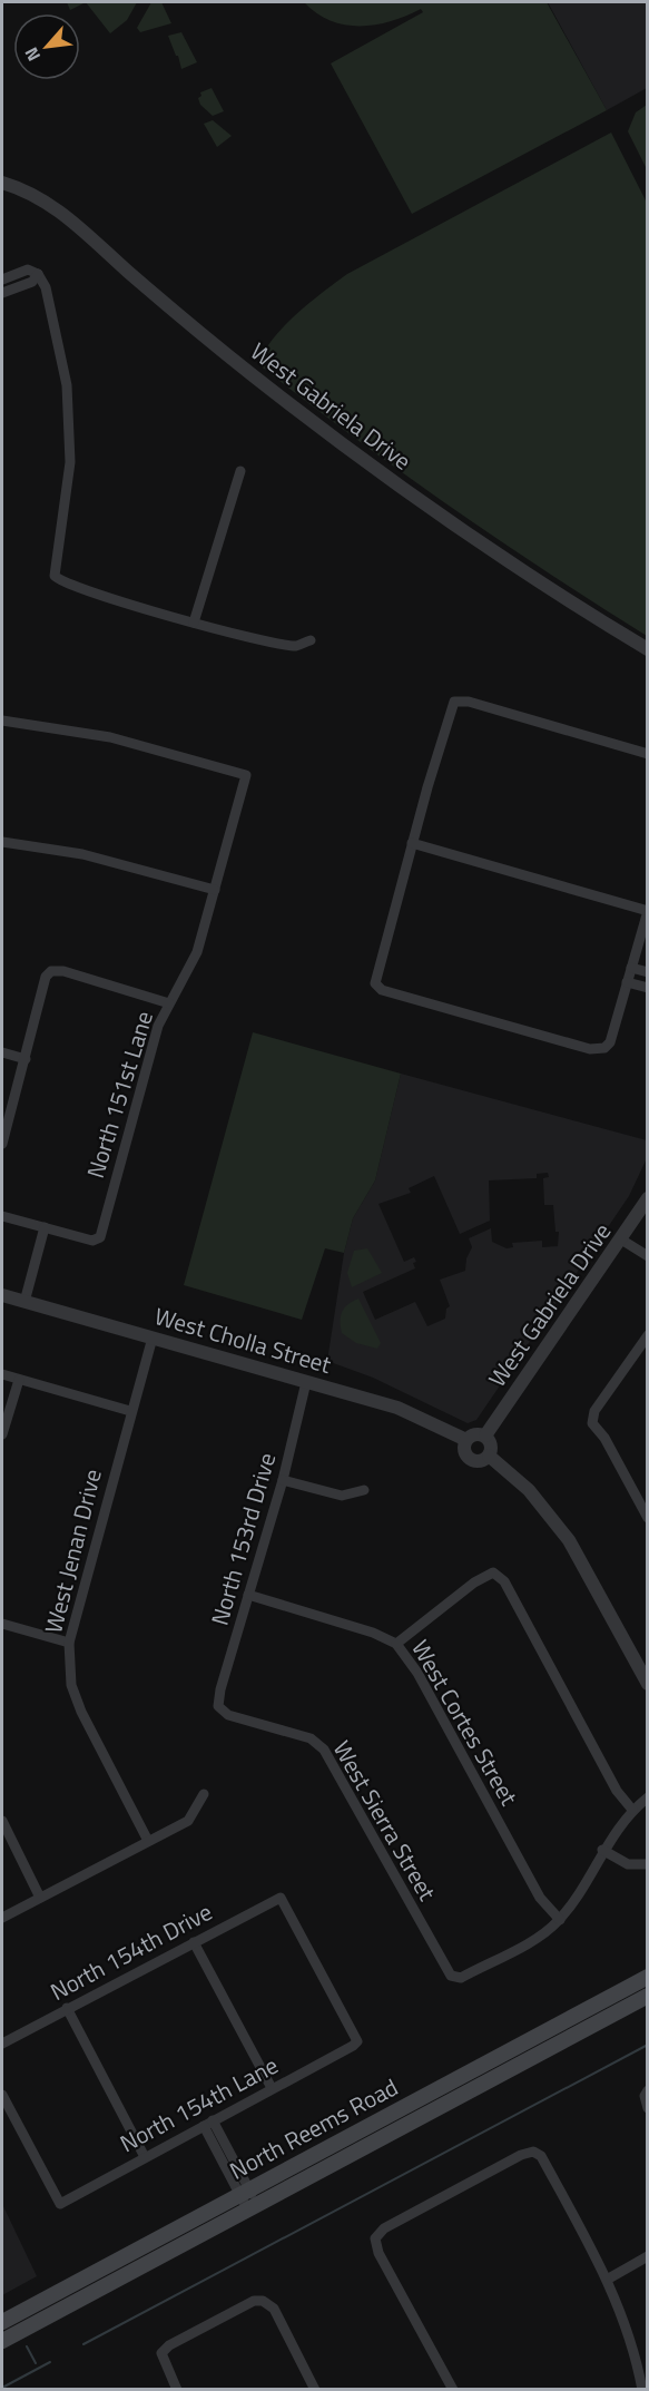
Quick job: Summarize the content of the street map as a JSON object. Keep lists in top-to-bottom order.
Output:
{
  "streets": {
    "main road": ["North Reems Road"],
    "street": [
      "West Gabriela Drive",
      "North 151st Lane",
      "West Cholla Street",
      "North 153rd Drive",
      "West Jenan Drive",
      "West Cortes Street",
      "West Sierra Street",
      "North 154th Drive",
      "North 154th Lane"
    ]
  },
  "crossings": [
    ["West Gabriela Drive", "West Cholla Street"],
    ["West Cholla Street", "North 153rd Drive"],
    ["West Cholla Street", "West Jenan Drive"],
    ["North 153rd Drive", "West Cortes Street"],
    ["North 153rd Drive", "West Sierra Street"],
    ["West Cortes Street", "West Sierra Street"],
    ["North 154th Drive", "North 154th Lane"]
  ],
  "north": "bottom left"
}
